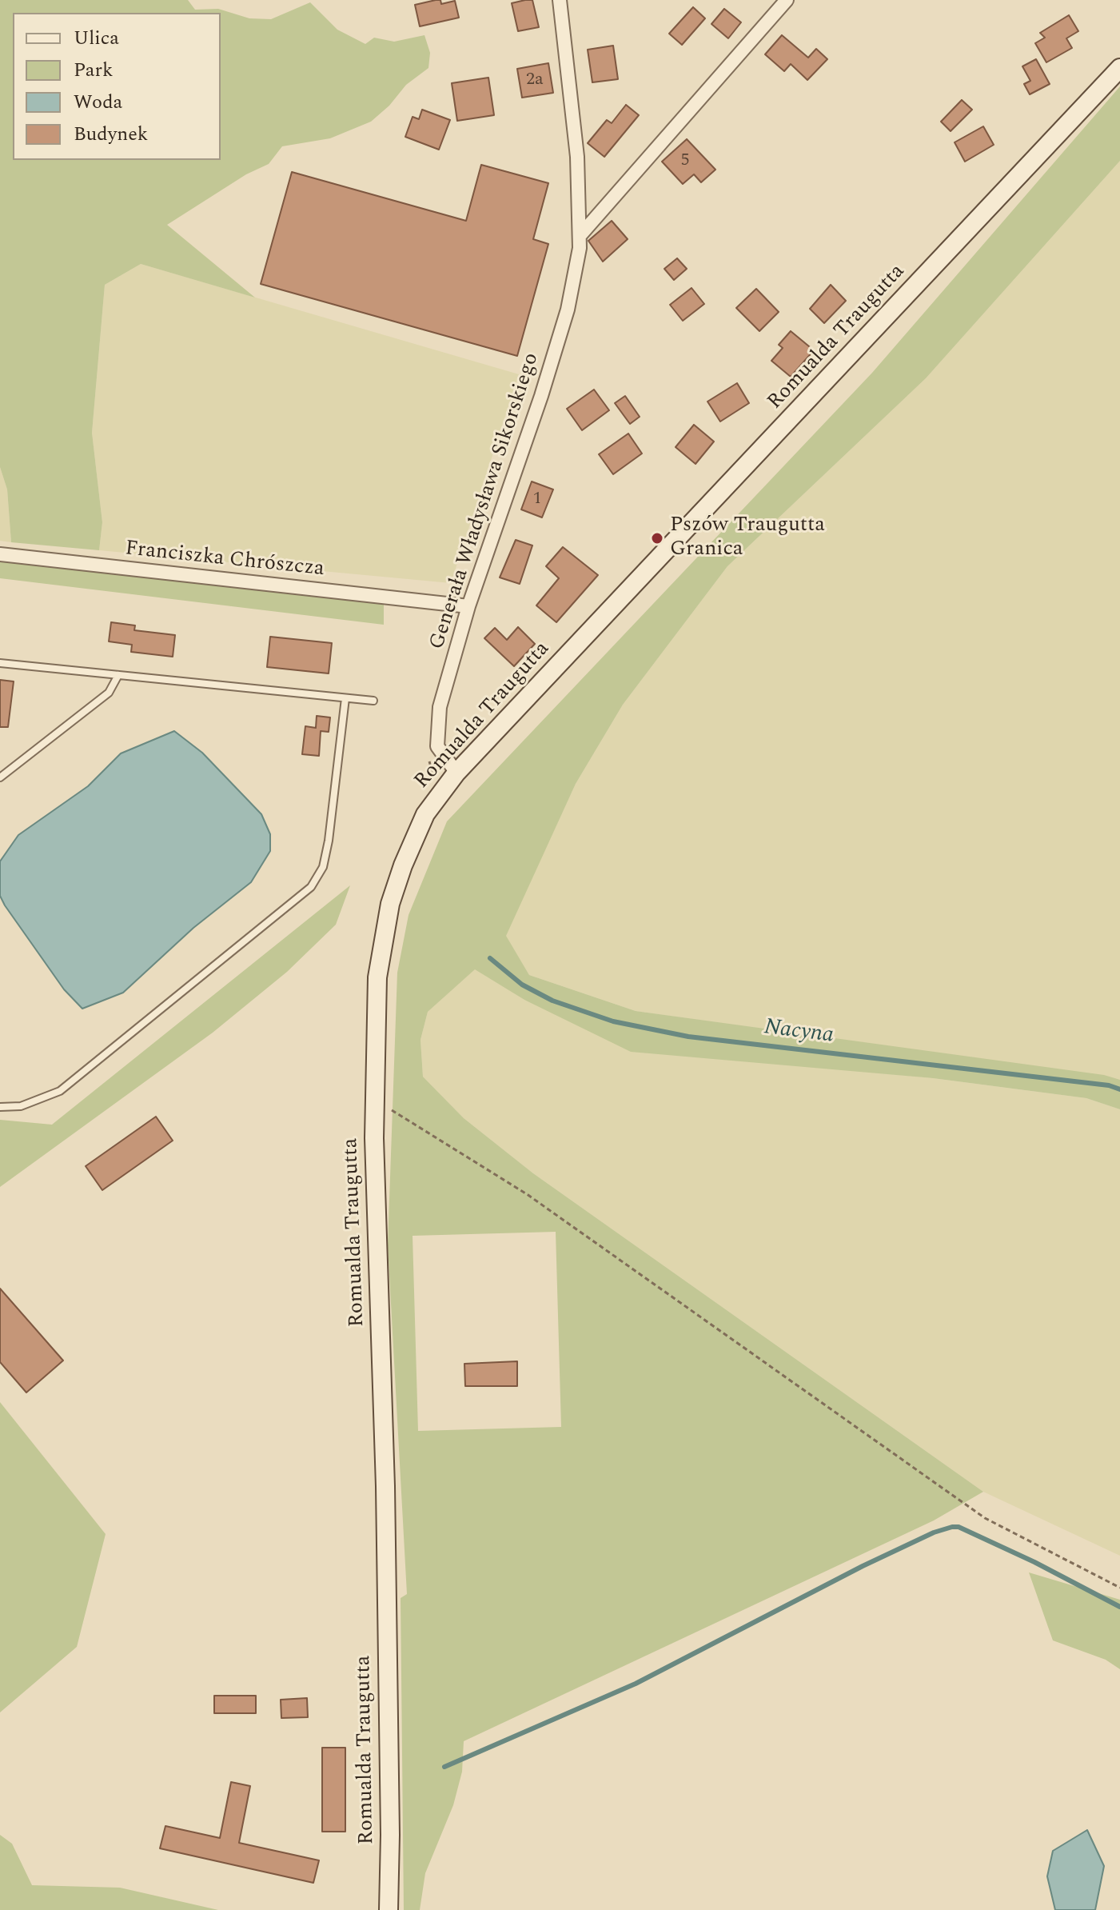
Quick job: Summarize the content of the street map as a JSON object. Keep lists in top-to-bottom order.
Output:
{
  "streets": {
    "street": ["Romualda Traugutta", "Generała Władysława Sikorskiego", "Franciszka Chrószcza"]
  },
  "crossings": [
    ["Romualda Traugutta", "Generała Władysława Sikorskiego"],
    ["Generała Władysława Sikorskiego", "Franciszka Chrószcza"]
  ],
  "water": ["Nacyna"],
  "places": ["Pszów Traugutta Granica"],
  "house_numbers": ["2a", "5", "1"],
  "legend": [
    "Ulica",
    "Park",
    "Woda",
    "Budynek"
  ]
}
